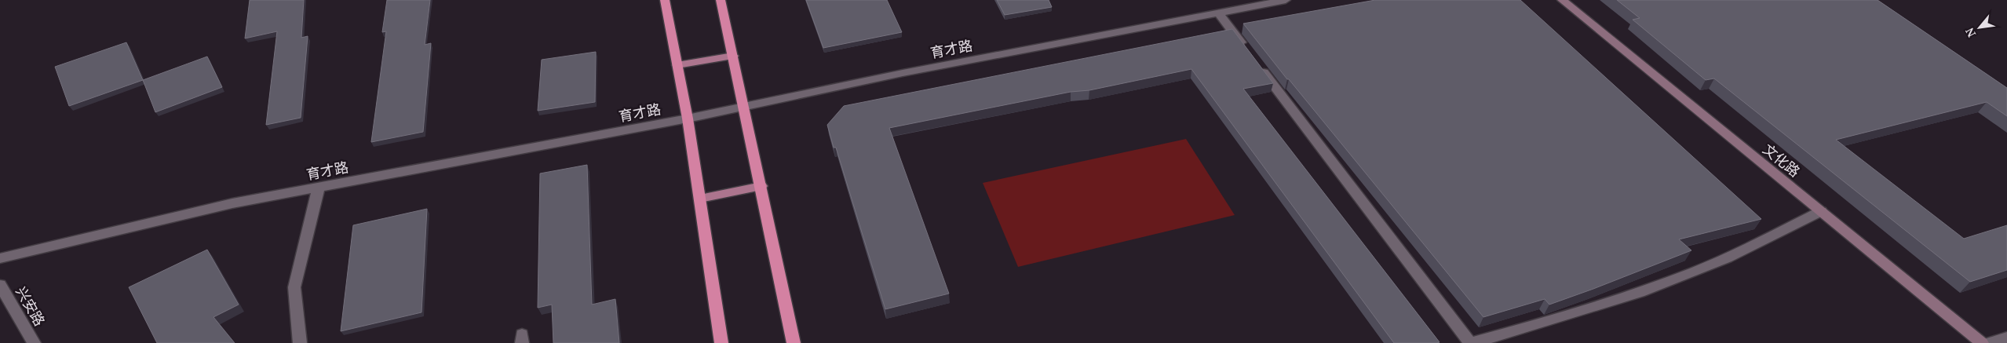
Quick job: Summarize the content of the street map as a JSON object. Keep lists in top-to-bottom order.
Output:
{
  "streets": {
    "street": ["育才路", "文化路", "兴安路"]
  },
  "north": "bottom left"
}
